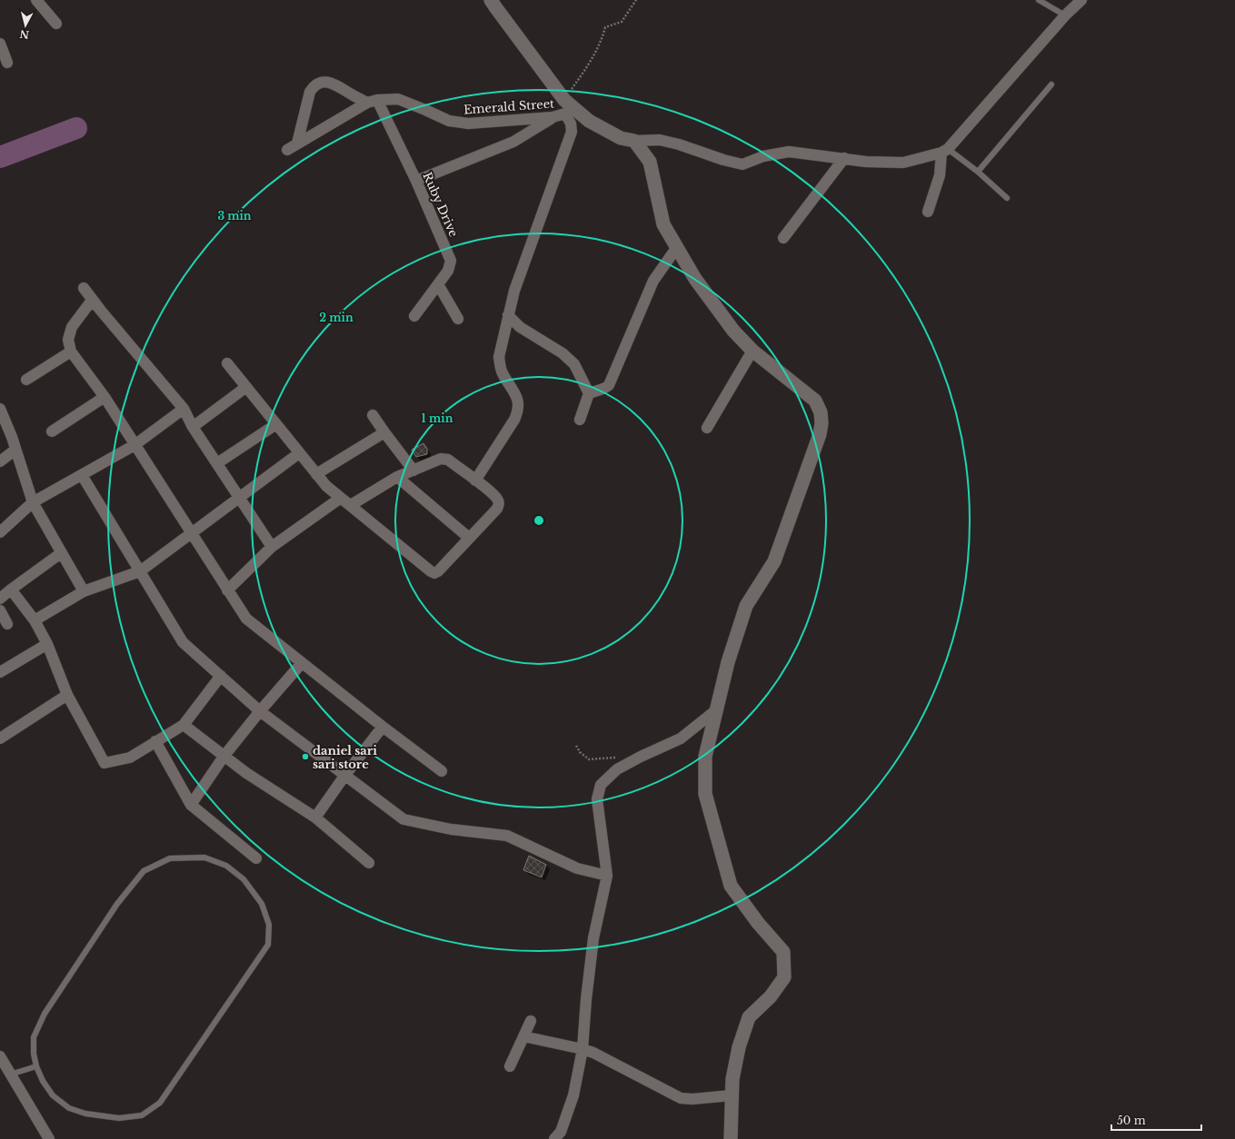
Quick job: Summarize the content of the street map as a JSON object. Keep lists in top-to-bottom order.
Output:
{
  "streets": {
    "street": ["Emerald Street", "Ruby Drive"]
  },
  "crossings": [
    ["Emerald Street", "Ruby Drive"]
  ],
  "places": ["daniel sari sari store"],
  "scale_bar": "50 m",
  "north": "bottom",
  "rings": ["3 min", "2 min", "1 min"]
}
